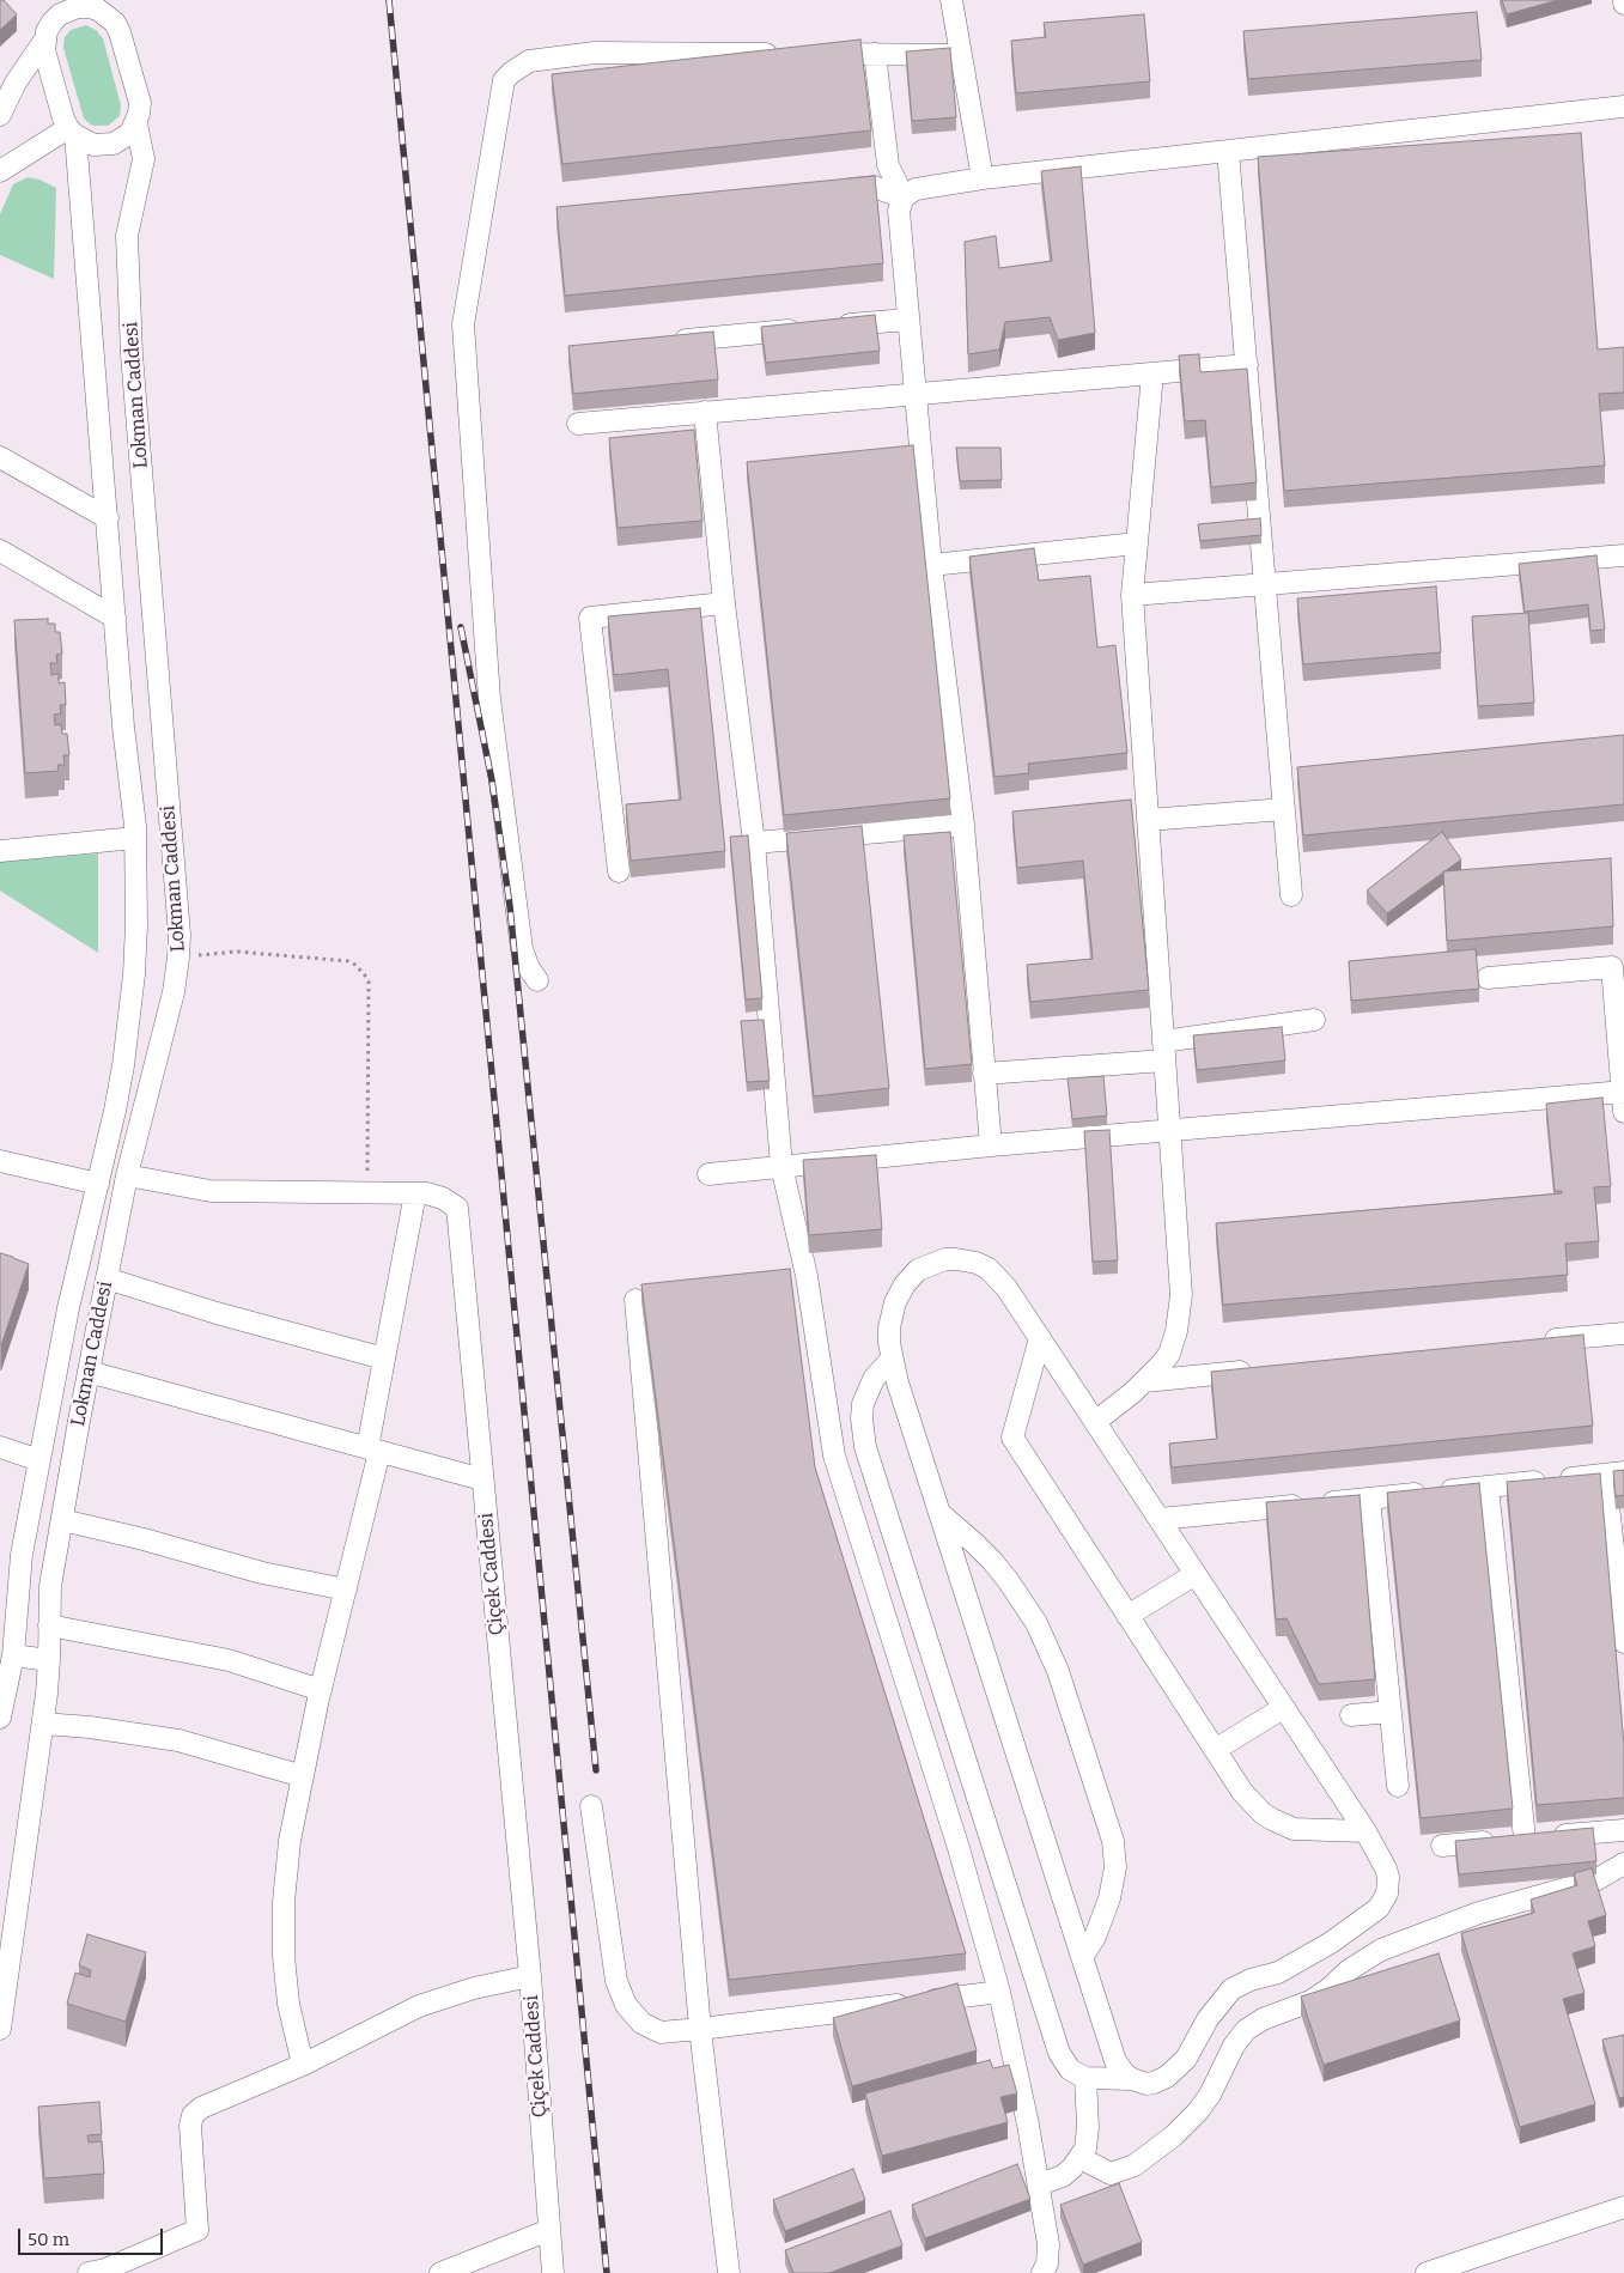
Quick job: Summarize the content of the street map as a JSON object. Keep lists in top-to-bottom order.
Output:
{
  "streets": {
    "street": ["Lokman Caddesi", "Çiçek Caddesi"]
  },
  "crossings": [
    ["Lokman Caddesi", "Çiçek Caddesi"]
  ],
  "scale_bar": "50 m"
}
